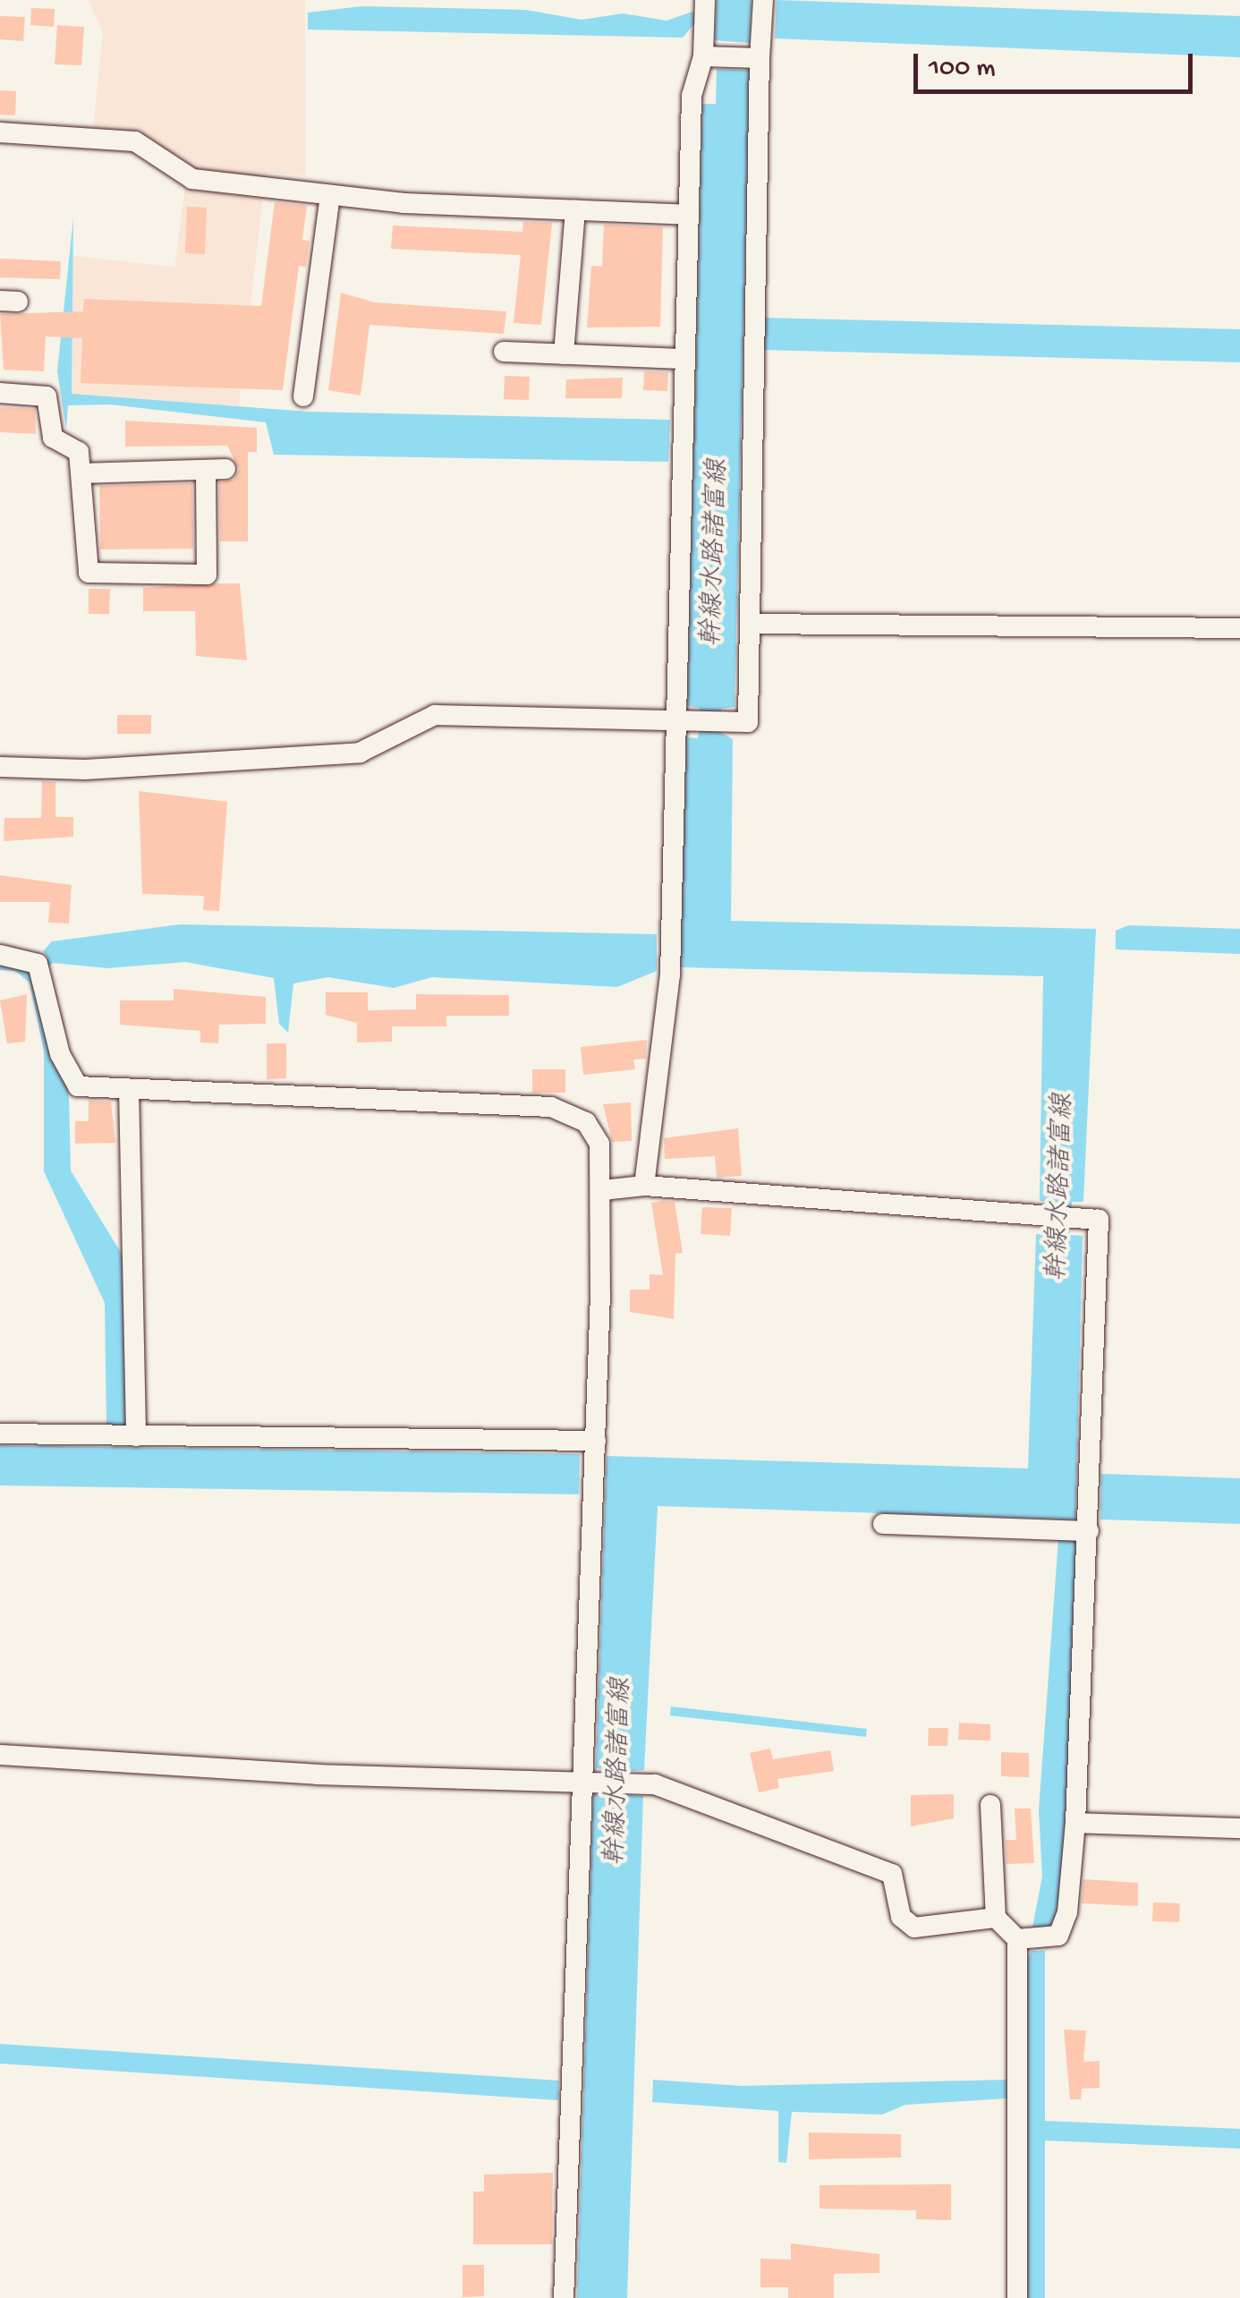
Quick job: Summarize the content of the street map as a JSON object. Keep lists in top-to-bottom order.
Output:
{
  "water": ["幹線水路諸富線"],
  "scale_bar": "100 m"
}
